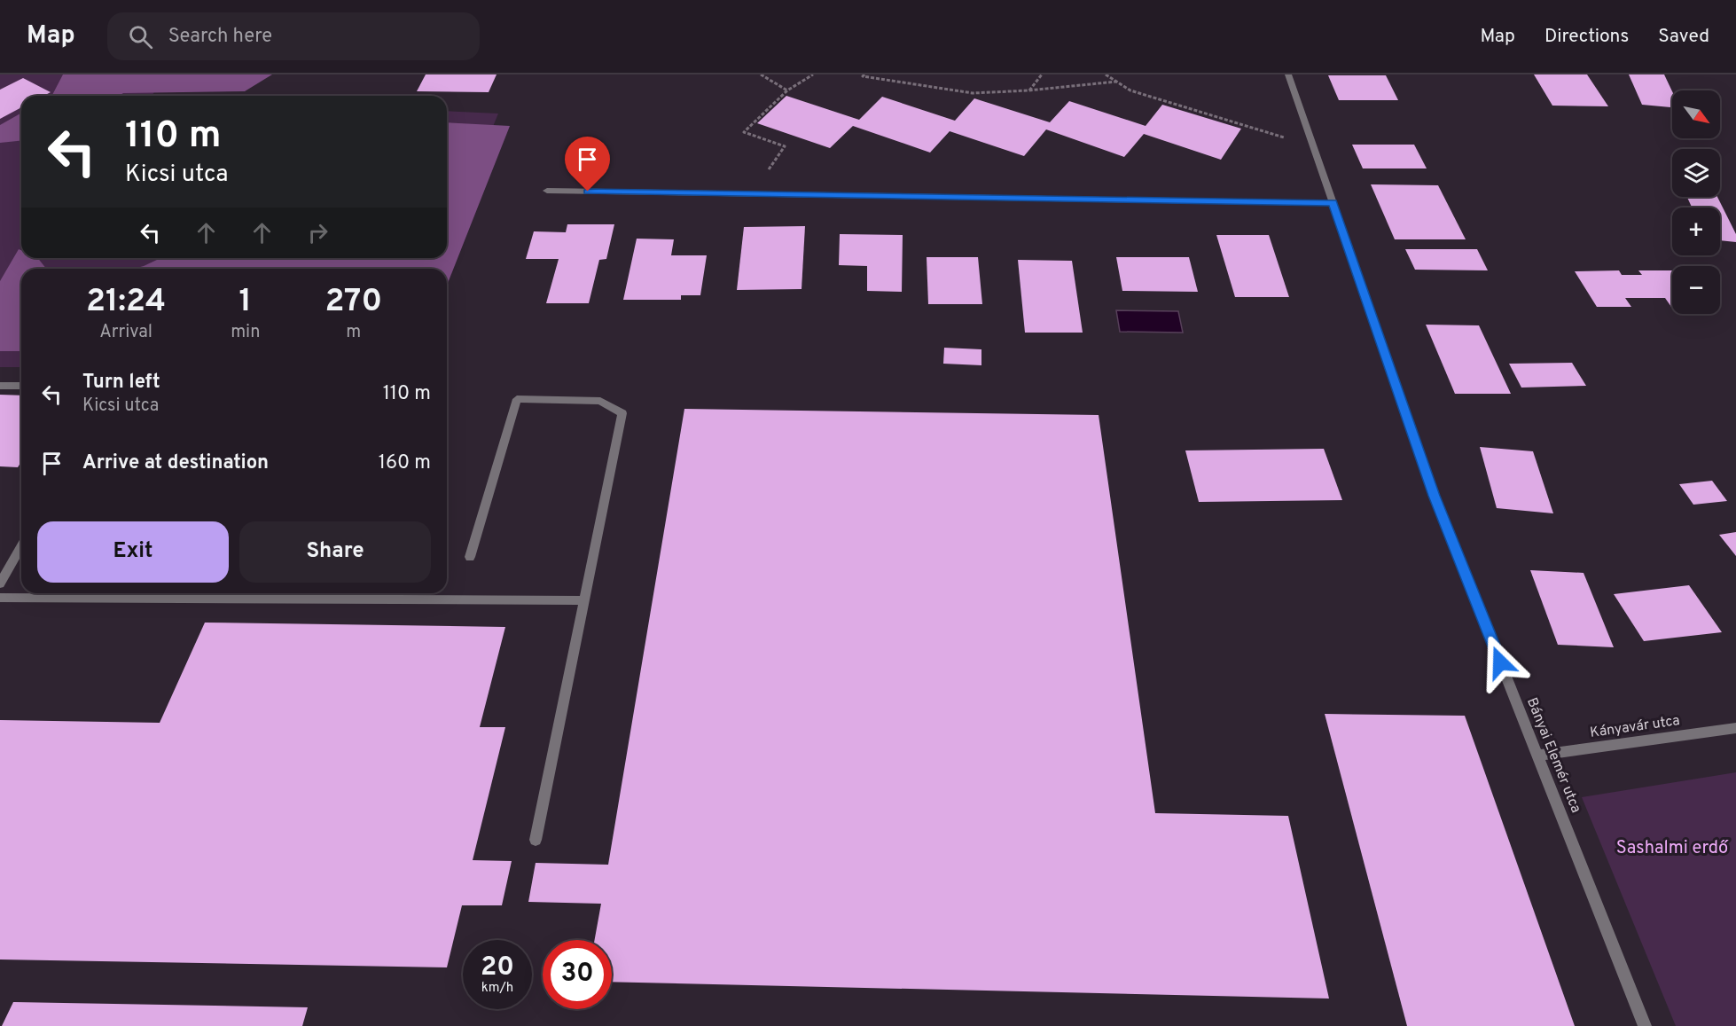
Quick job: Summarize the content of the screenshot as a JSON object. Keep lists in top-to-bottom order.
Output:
{
  "streets": {
    "street": ["Kányavár utca", "Bányai Elemér utca"]
  },
  "crossings": [
    ["Kányavár utca", "Bányai Elemér utca"]
  ],
  "parks": ["Sashalmi erdő"],
  "north": "bottom right",
  "page": {
    "header": "Map",
    "search": "Search here",
    "nav": ["Map", "Directions", "Saved"],
    "map_buttons": ["+", "−"],
    "turn": ["110 m", "Kicsi utca"],
    "eta": [
      "21:24",
      "Arrival",
      "1",
      "min",
      "270",
      "m"
    ],
    "list": [
      {
        "name": "Turn left",
        "note": "Kicsi utca",
        "value": "110 m"
      },
      {
        "name": "Arrive at destination",
        "value": "160 m"
      }
    ],
    "buttons": ["Exit", "Share"],
    "speed": "20 km/h",
    "limit": "30"
  }
}
